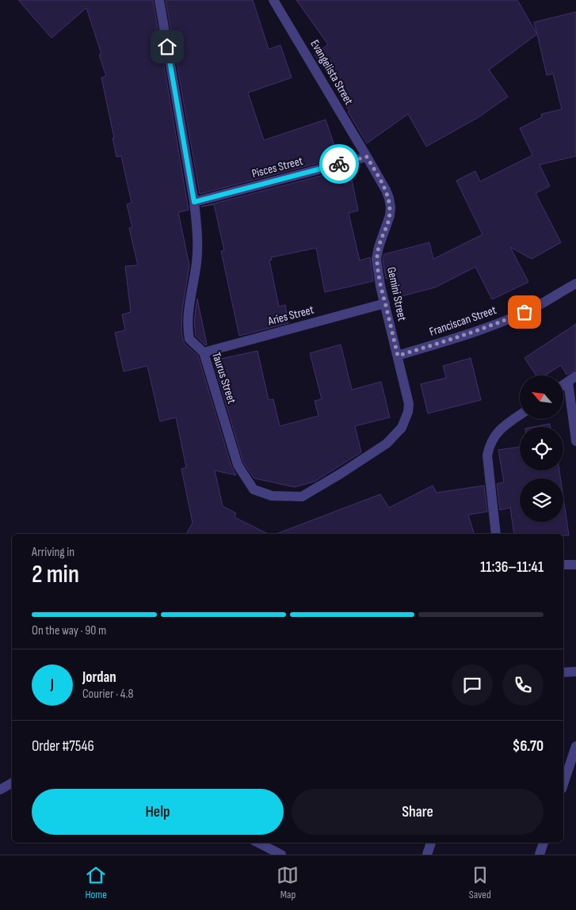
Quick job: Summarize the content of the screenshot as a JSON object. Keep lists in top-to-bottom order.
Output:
{
  "streets": {
    "street": [
      "Evangelista Street",
      "Pisces Street",
      "Gemini Street",
      "Aries Street",
      "Franciscan Street",
      "Taurus Street"
    ]
  },
  "crossings": [
    ["Evangelista Street", "Pisces Street"],
    ["Evangelista Street", "Gemini Street"],
    ["Pisces Street", "Gemini Street"],
    ["Pisces Street", "Taurus Street"],
    ["Gemini Street", "Aries Street"],
    ["Gemini Street", "Franciscan Street"],
    ["Gemini Street", "Taurus Street"],
    ["Aries Street", "Taurus Street"]
  ],
  "north": "top left",
  "page": {
    "heading": ["2 min", "Arriving in", "11:36–11:41"],
    "panel": [
      "Jordan",
      "Courier · 4.8",
      "Order #7546",
      "$6.70"
    ],
    "bar": "On the way · 90 m",
    "round": "J",
    "buttons": ["Help", "Share"],
    "tabs": ["Home", "Map", "Saved"]
  }
}
